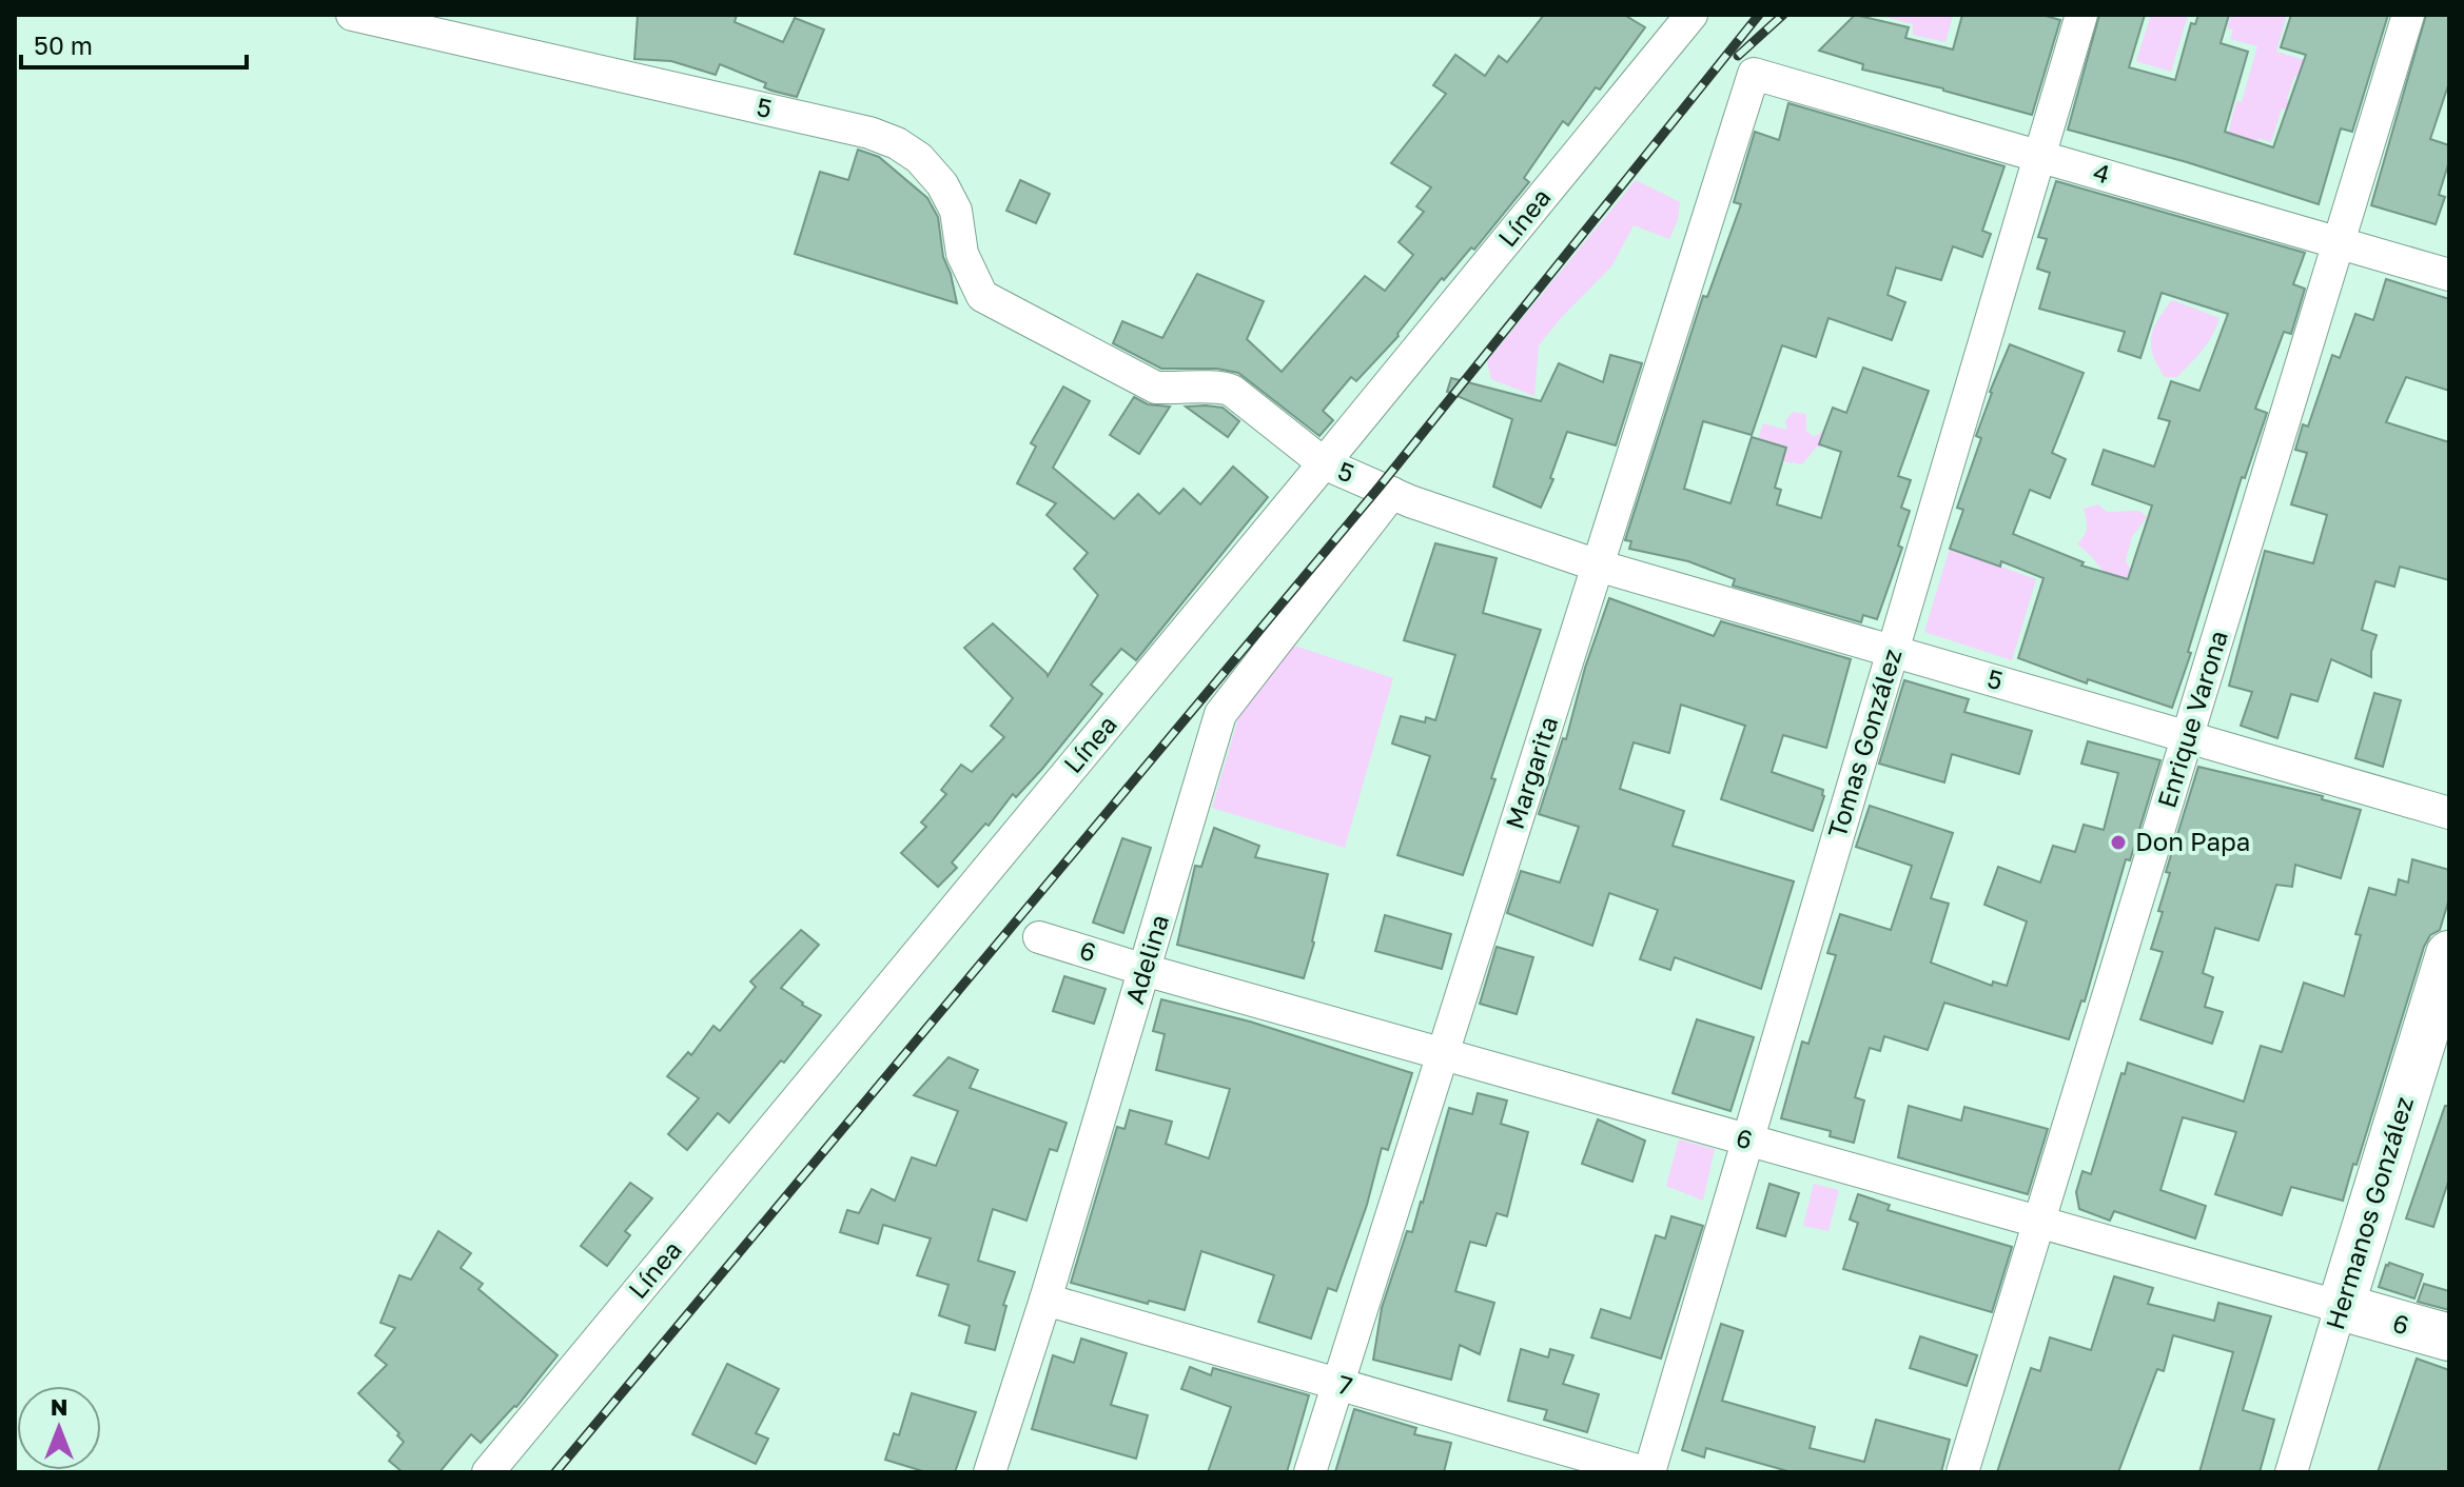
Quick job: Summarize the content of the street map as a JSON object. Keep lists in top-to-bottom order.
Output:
{
  "streets": {
    "street": [
      "5",
      "4",
      "Línea",
      "Enrique Varona",
      "Tomas González",
      "Margarita",
      "6",
      "Adelina",
      "Hermanos González",
      "7"
    ]
  },
  "crossings": [
    ["5", "Línea"],
    ["5", "Enrique Varona"],
    ["5", "Tomas González"],
    ["5", "Margarita"],
    ["5", "Adelina"],
    ["4", "Enrique Varona"],
    ["4", "Tomas González"],
    ["4", "Margarita"],
    ["Enrique Varona", "6"],
    ["Tomas González", "6"],
    ["Tomas González", "7"],
    ["Margarita", "6"],
    ["Margarita", "7"],
    ["6", "Adelina"],
    ["6", "Hermanos González"],
    ["Adelina", "7"]
  ],
  "places": ["Don Papa"],
  "scale_bar": "50 m",
  "north": "top"
}
